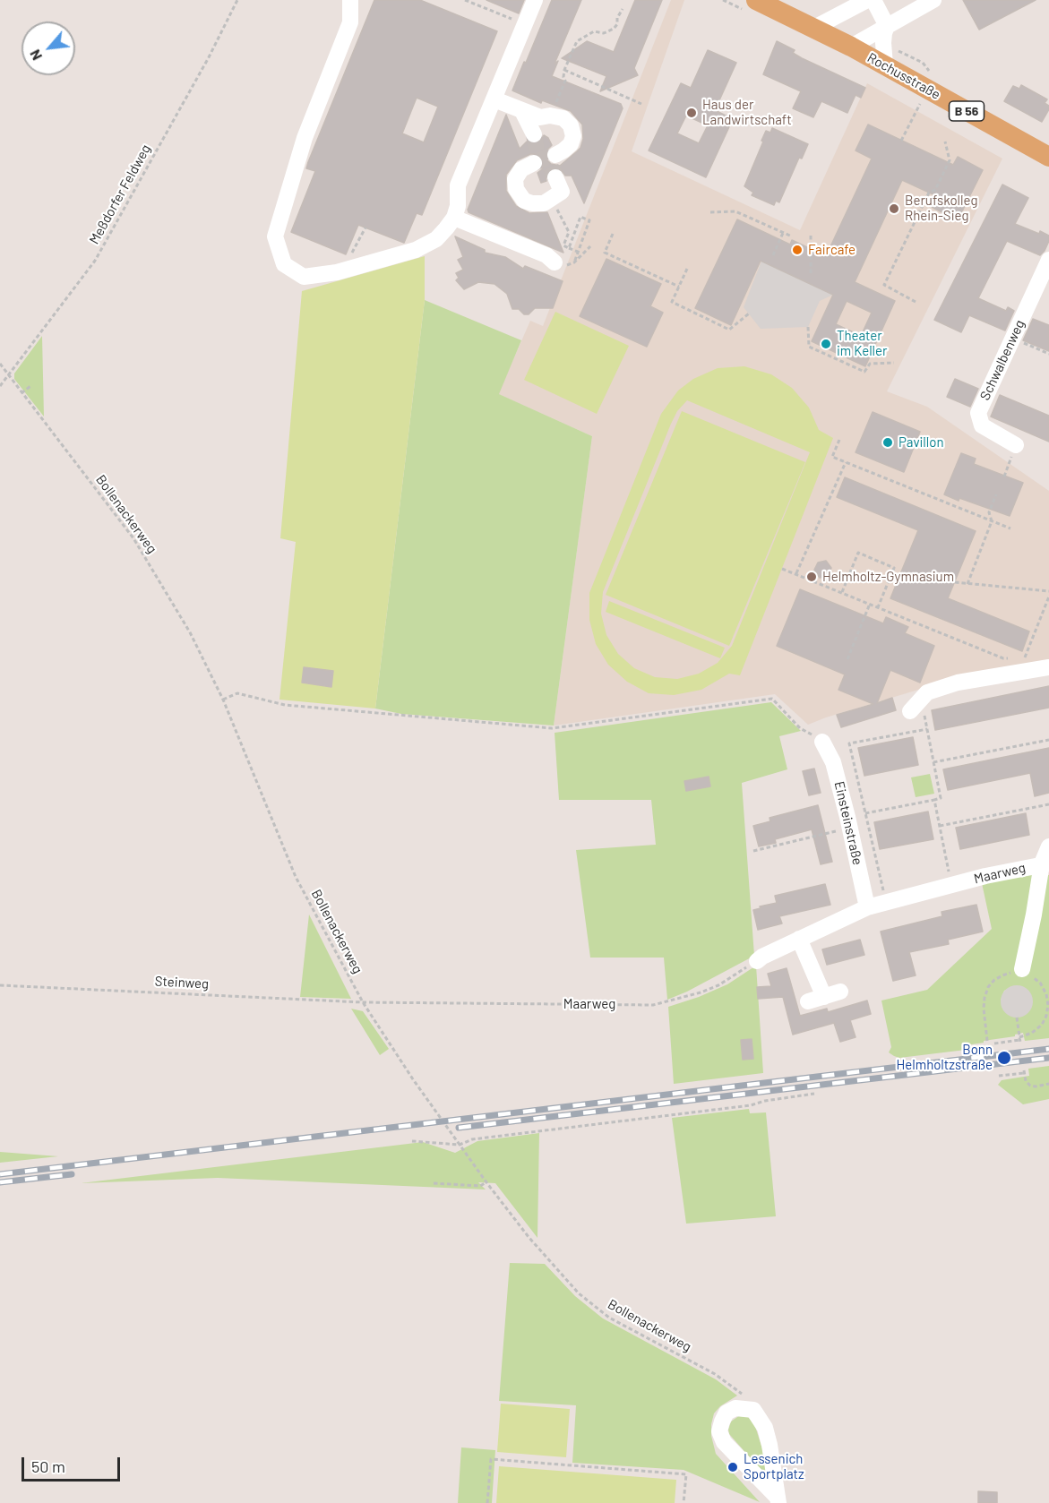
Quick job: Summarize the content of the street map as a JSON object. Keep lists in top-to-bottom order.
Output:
{
  "streets": {
    "main road": ["Rochusstraße", "B 56"],
    "street": ["Schwalbenweg", "Einsteinstraße", "Maarweg"],
    "path": ["Meßdorfer Feldweg", "Bollenackerweg", "Steinweg"]
  },
  "crossings": [
    ["Meßdorfer Feldweg", "Bollenackerweg"],
    ["Bollenackerweg", "Maarweg"],
    ["Bollenackerweg", "Steinweg"],
    ["Einsteinstraße", "Maarweg"],
    ["Maarweg", "Steinweg"]
  ],
  "places": [
    "Haus der Landwirtschaft",
    "Berufskolleg Rhein-Sieg",
    "Faircafe",
    "Theater im Keller",
    "Pavillon",
    "Helmholtz-Gymnasium",
    "Bonn Helmholtzstraße",
    "Lessenich Sportplatz"
  ],
  "scale_bar": "50 m",
  "north": "bottom left"
}
